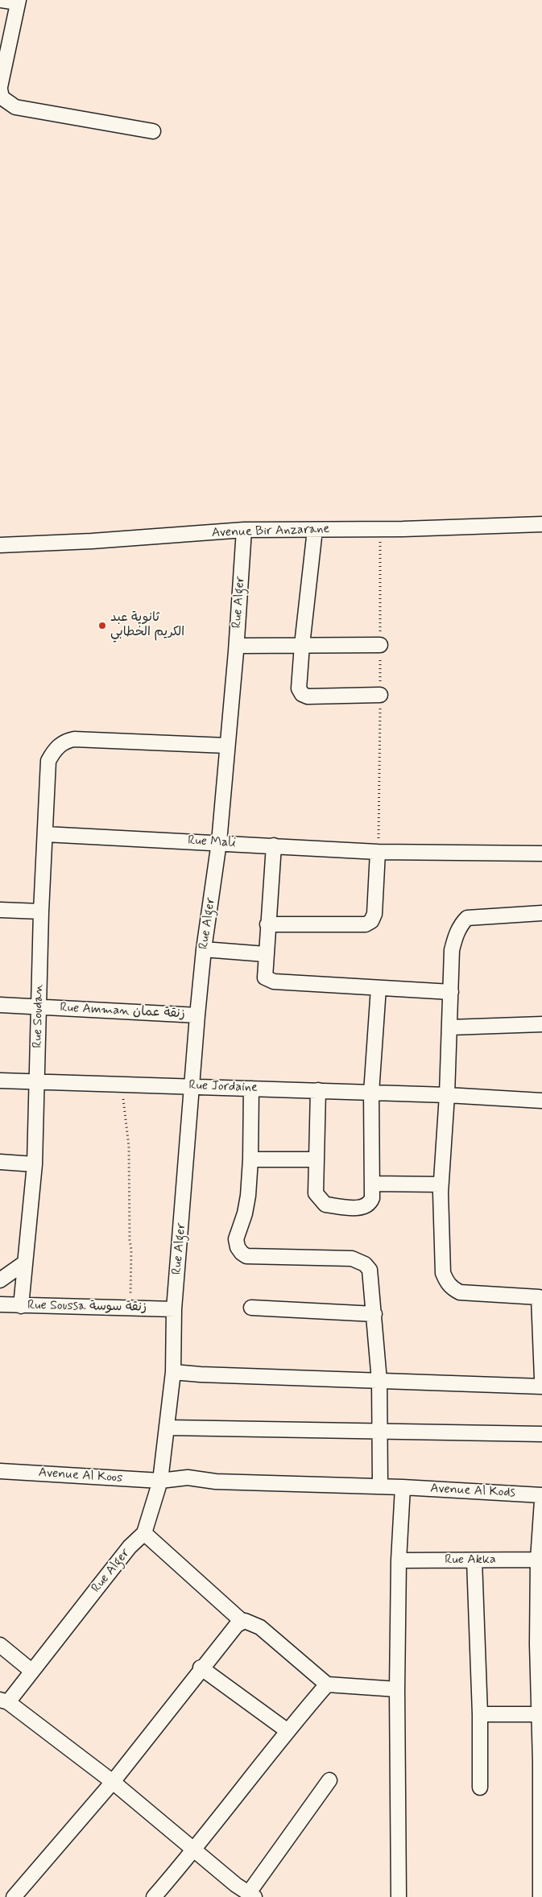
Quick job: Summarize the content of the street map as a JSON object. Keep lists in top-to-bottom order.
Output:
{
  "streets": {
    "street": [
      "Avenue Bir Anzarane",
      "Rue Alger",
      "Rue Mali",
      "Rue Amman زنقة عمان",
      "Rue Soudan",
      "Rue Jordaine",
      "Rue Soussa زنقة سوسة",
      "Avenue Al Koos",
      "Avenue Al Kods",
      "Rue Akka"
    ]
  },
  "crossings": [
    ["Avenue Bir Anzarane", "Rue Alger"],
    ["Rue Alger", "Rue Mali"],
    ["Rue Alger", "Rue Amman زنقة عمان"],
    ["Rue Alger", "Rue Soudan"],
    ["Rue Alger", "Rue Jordaine"],
    ["Rue Alger", "Rue Soussa زنقة سوسة"],
    ["Rue Alger", "Avenue Al Koos"],
    ["Rue Mali", "Rue Soudan"],
    ["Rue Amman زنقة عمان", "Rue Soudan"],
    ["Rue Soudan", "Rue Jordaine"],
    ["Rue Soudan", "Rue Soussa زنقة سوسة"],
    ["Avenue Al Koos", "Avenue Al Kods"]
  ],
  "places": ["ثانوية عبد الكريم الخطابي"]
}
